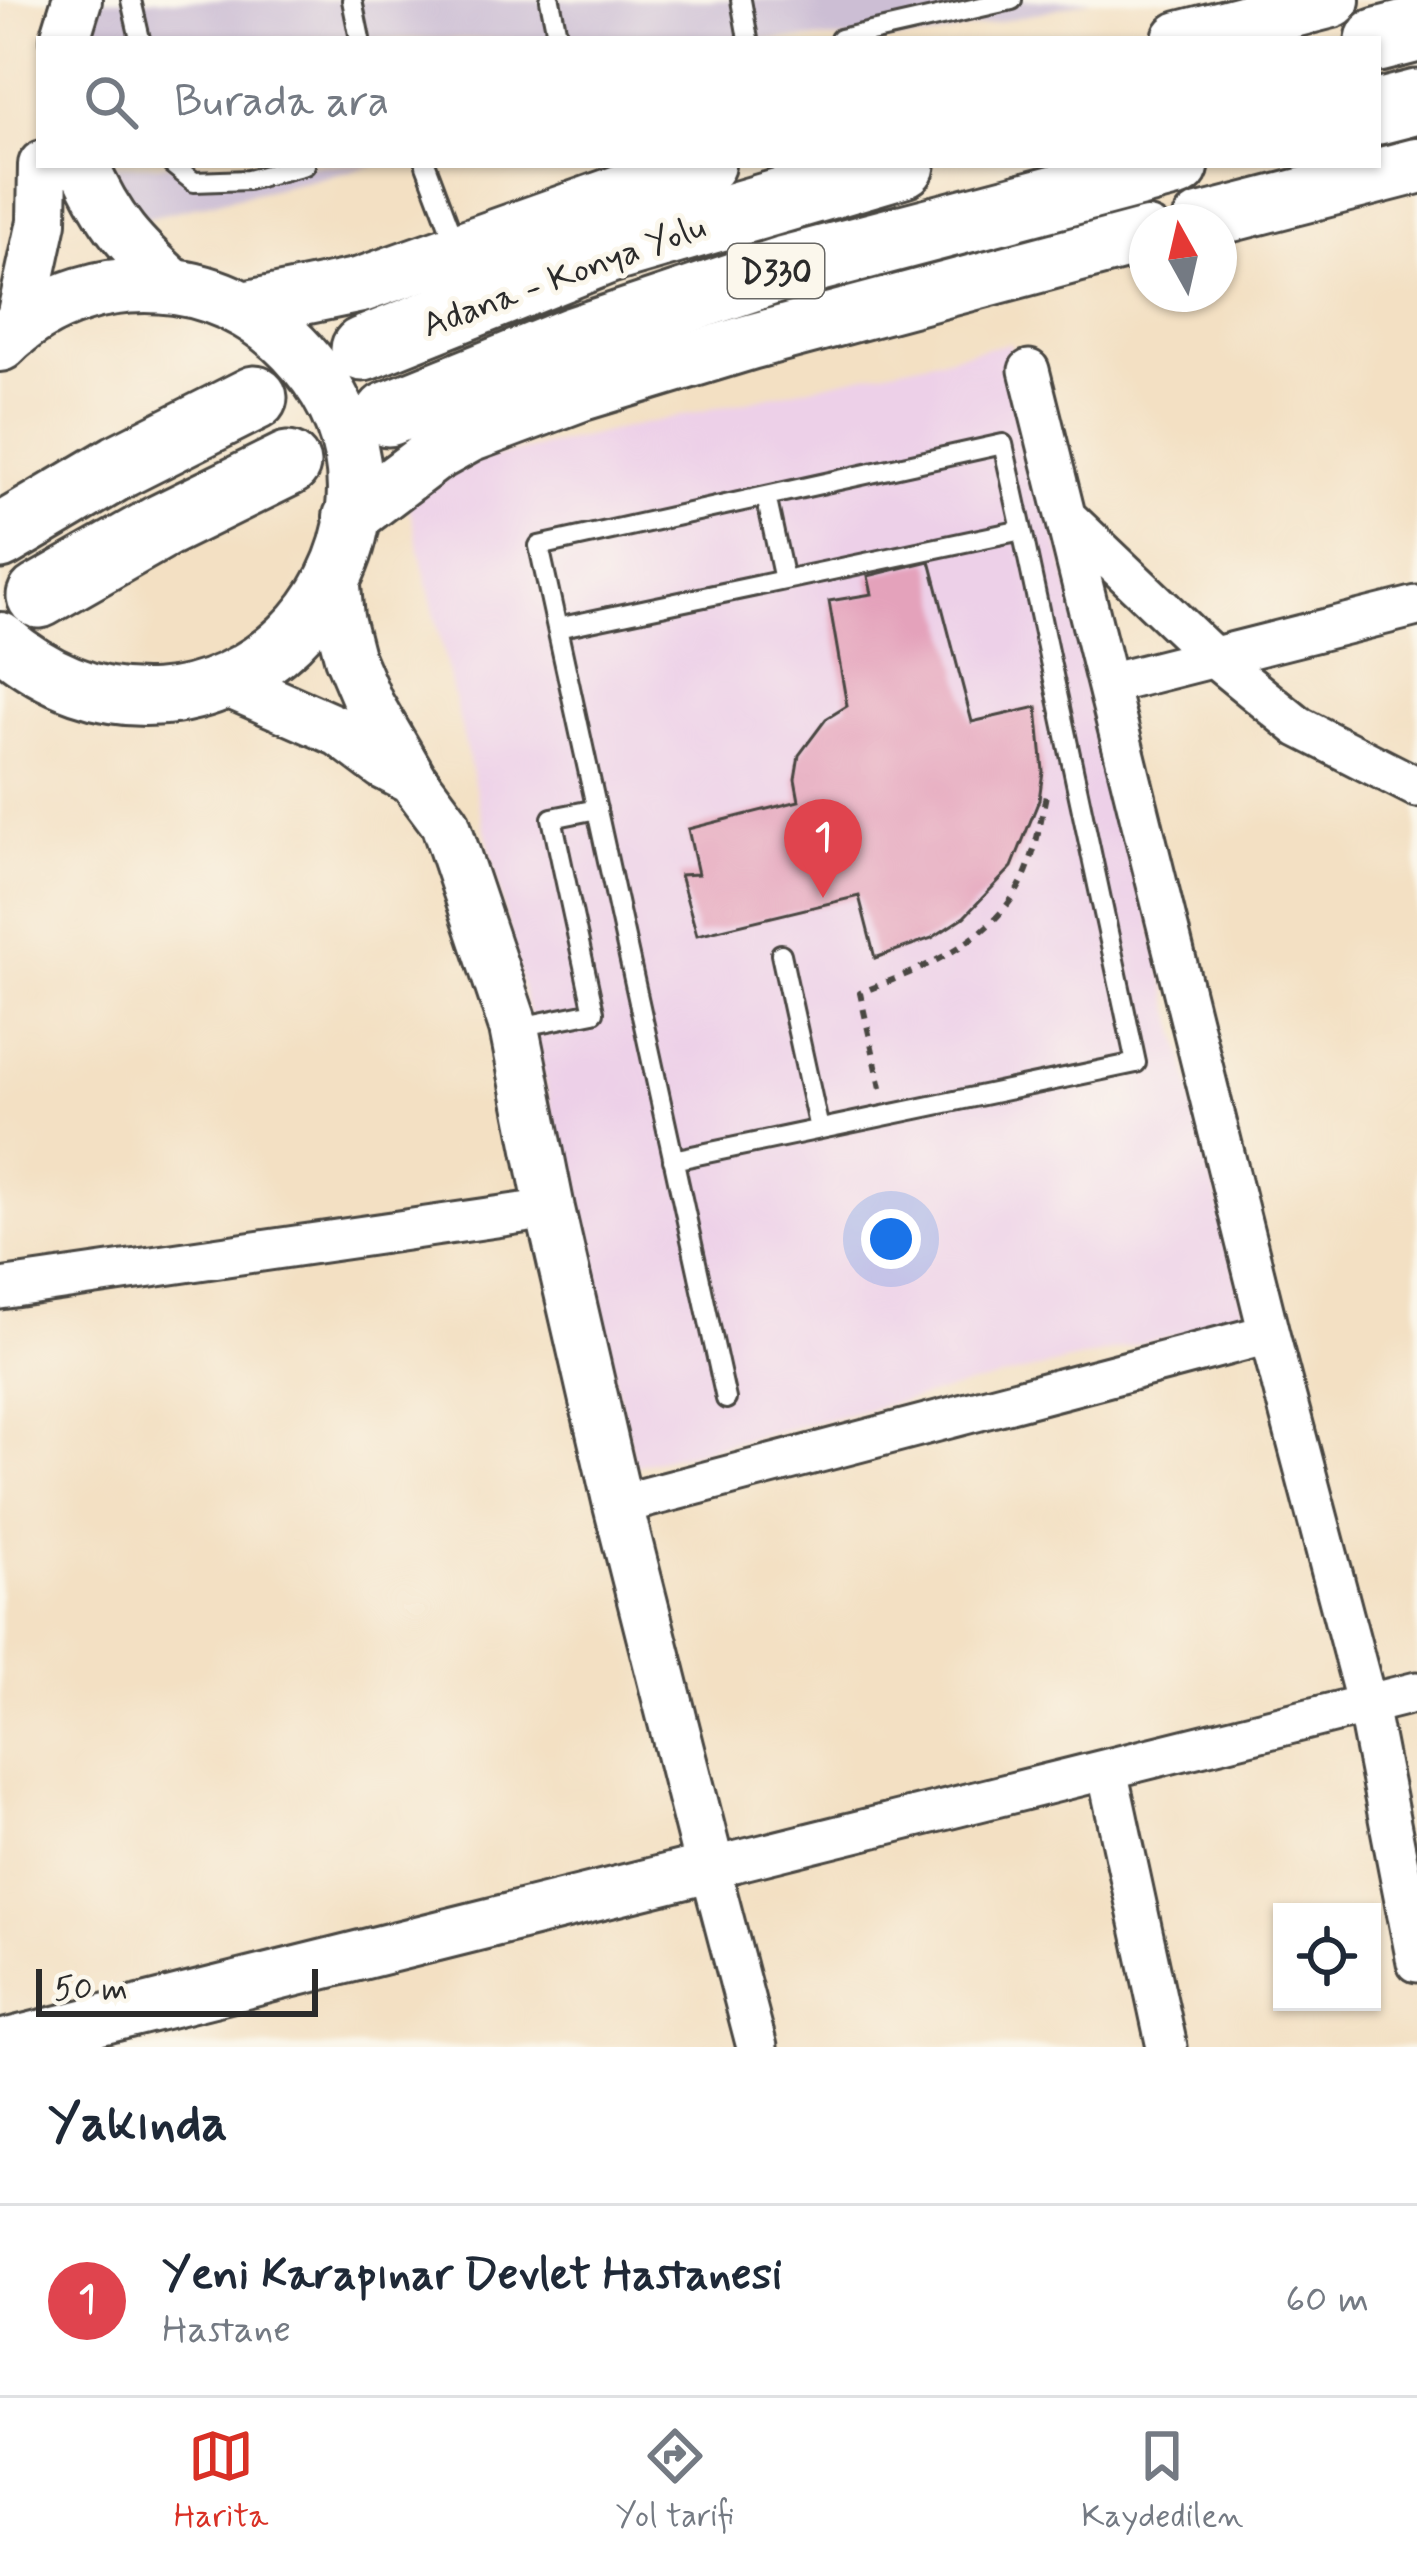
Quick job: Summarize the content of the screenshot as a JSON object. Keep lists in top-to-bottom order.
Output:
{
  "streets": {
    "highway": ["D330", "Adana - Konya Yolu"]
  },
  "scale_bar": "50 m",
  "north": "top",
  "page": {
    "search": "Burada ara",
    "pins": "1",
    "scale": "50 m",
    "heading": "Yakında",
    "list": [
      {
        "mark": "1",
        "name": "Yeni Karapınar Devlet Hastanesi",
        "note": "Hastane",
        "value": "60 m"
      }
    ],
    "nav": ["Harita", "Yol tarifi", "Kaydedilen"]
  }
}
